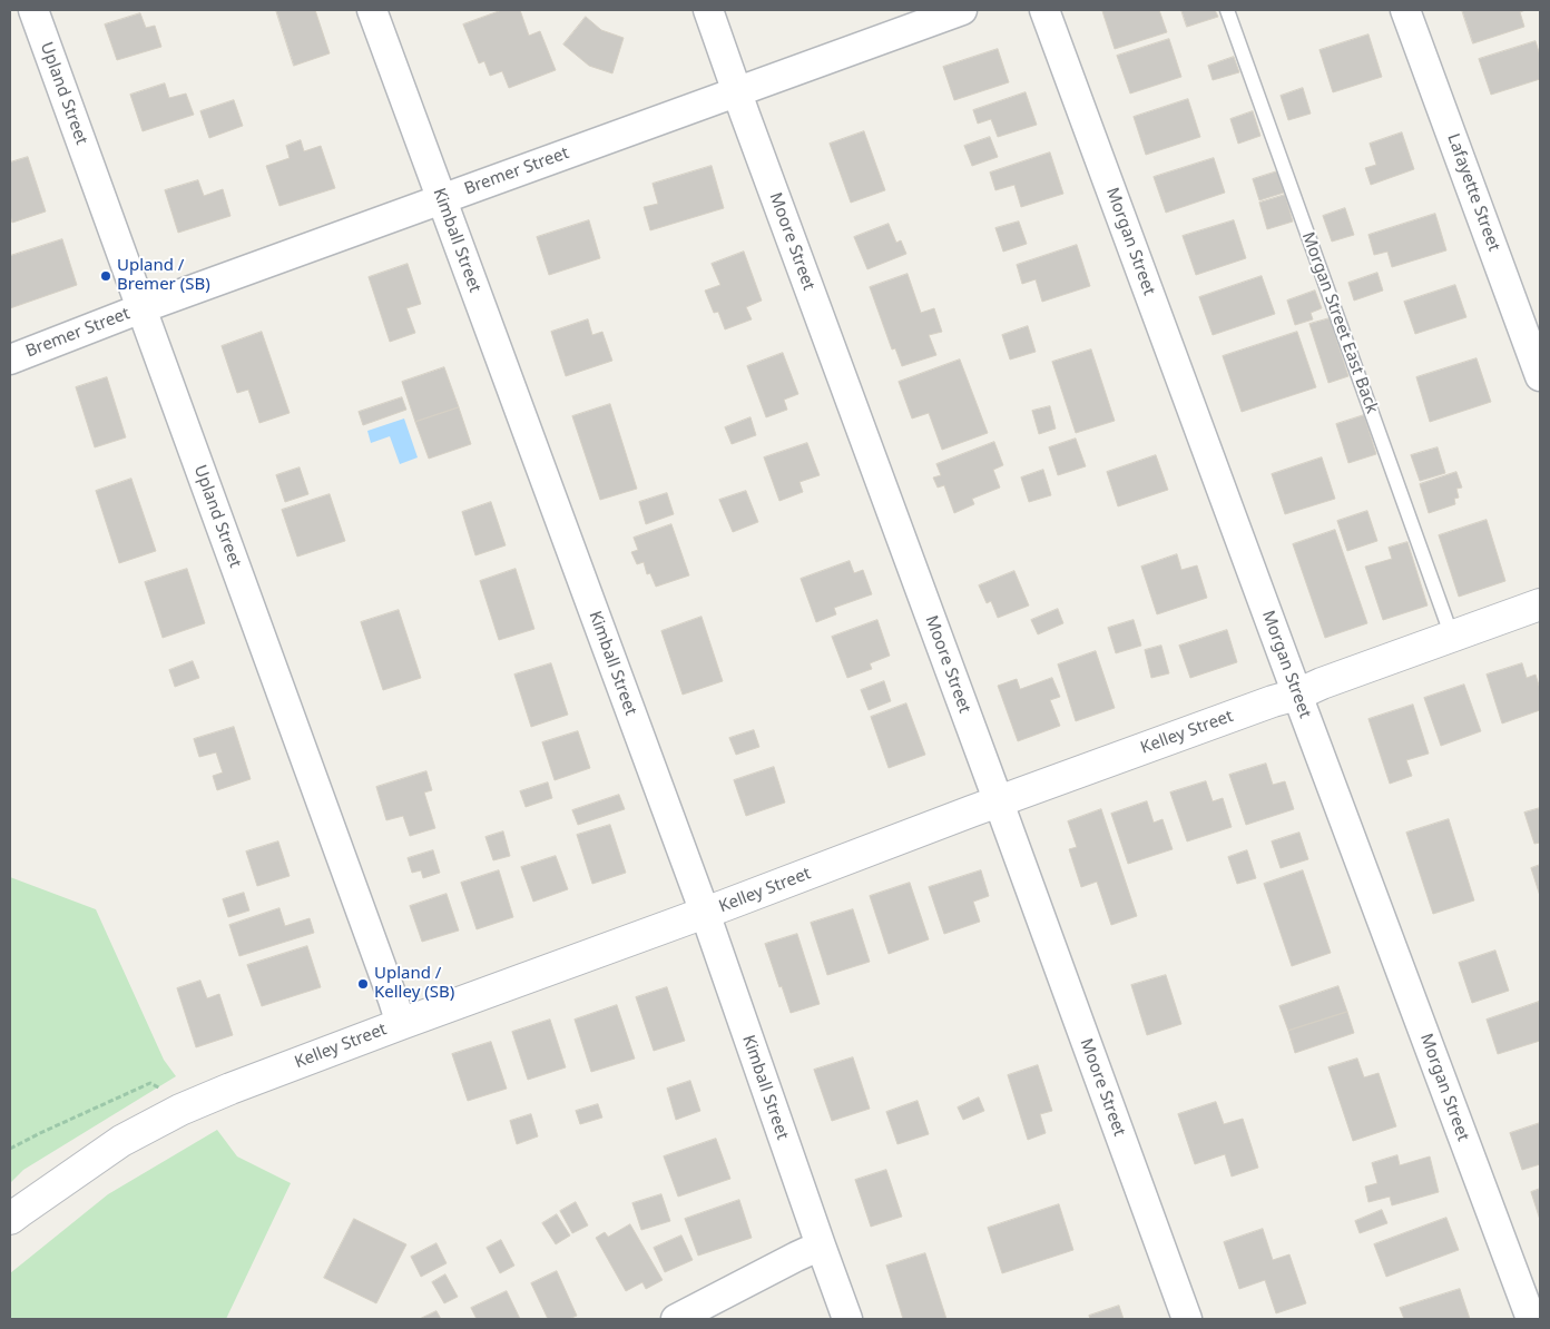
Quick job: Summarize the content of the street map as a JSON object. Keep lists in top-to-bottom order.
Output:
{
  "streets": {
    "street": [
      "Upland Street",
      "Bremer Street",
      "Lafayette Street",
      "Kimball Street",
      "Moore Street",
      "Morgan Street",
      "Kelley Street"
    ],
    "lane": ["Morgan Street East Back"]
  },
  "crossings": [
    ["Upland Street", "Bremer Street"],
    ["Upland Street", "Kelley Street"],
    ["Bremer Street", "Kimball Street"],
    ["Bremer Street", "Moore Street"],
    ["Kimball Street", "Kelley Street"],
    ["Moore Street", "Kelley Street"],
    ["Morgan Street", "Kelley Street"],
    ["Morgan Street East Back", "Kelley Street"]
  ],
  "places": ["Upland / Bremer (SB)", "Upland / Kelley (SB)"]
}
